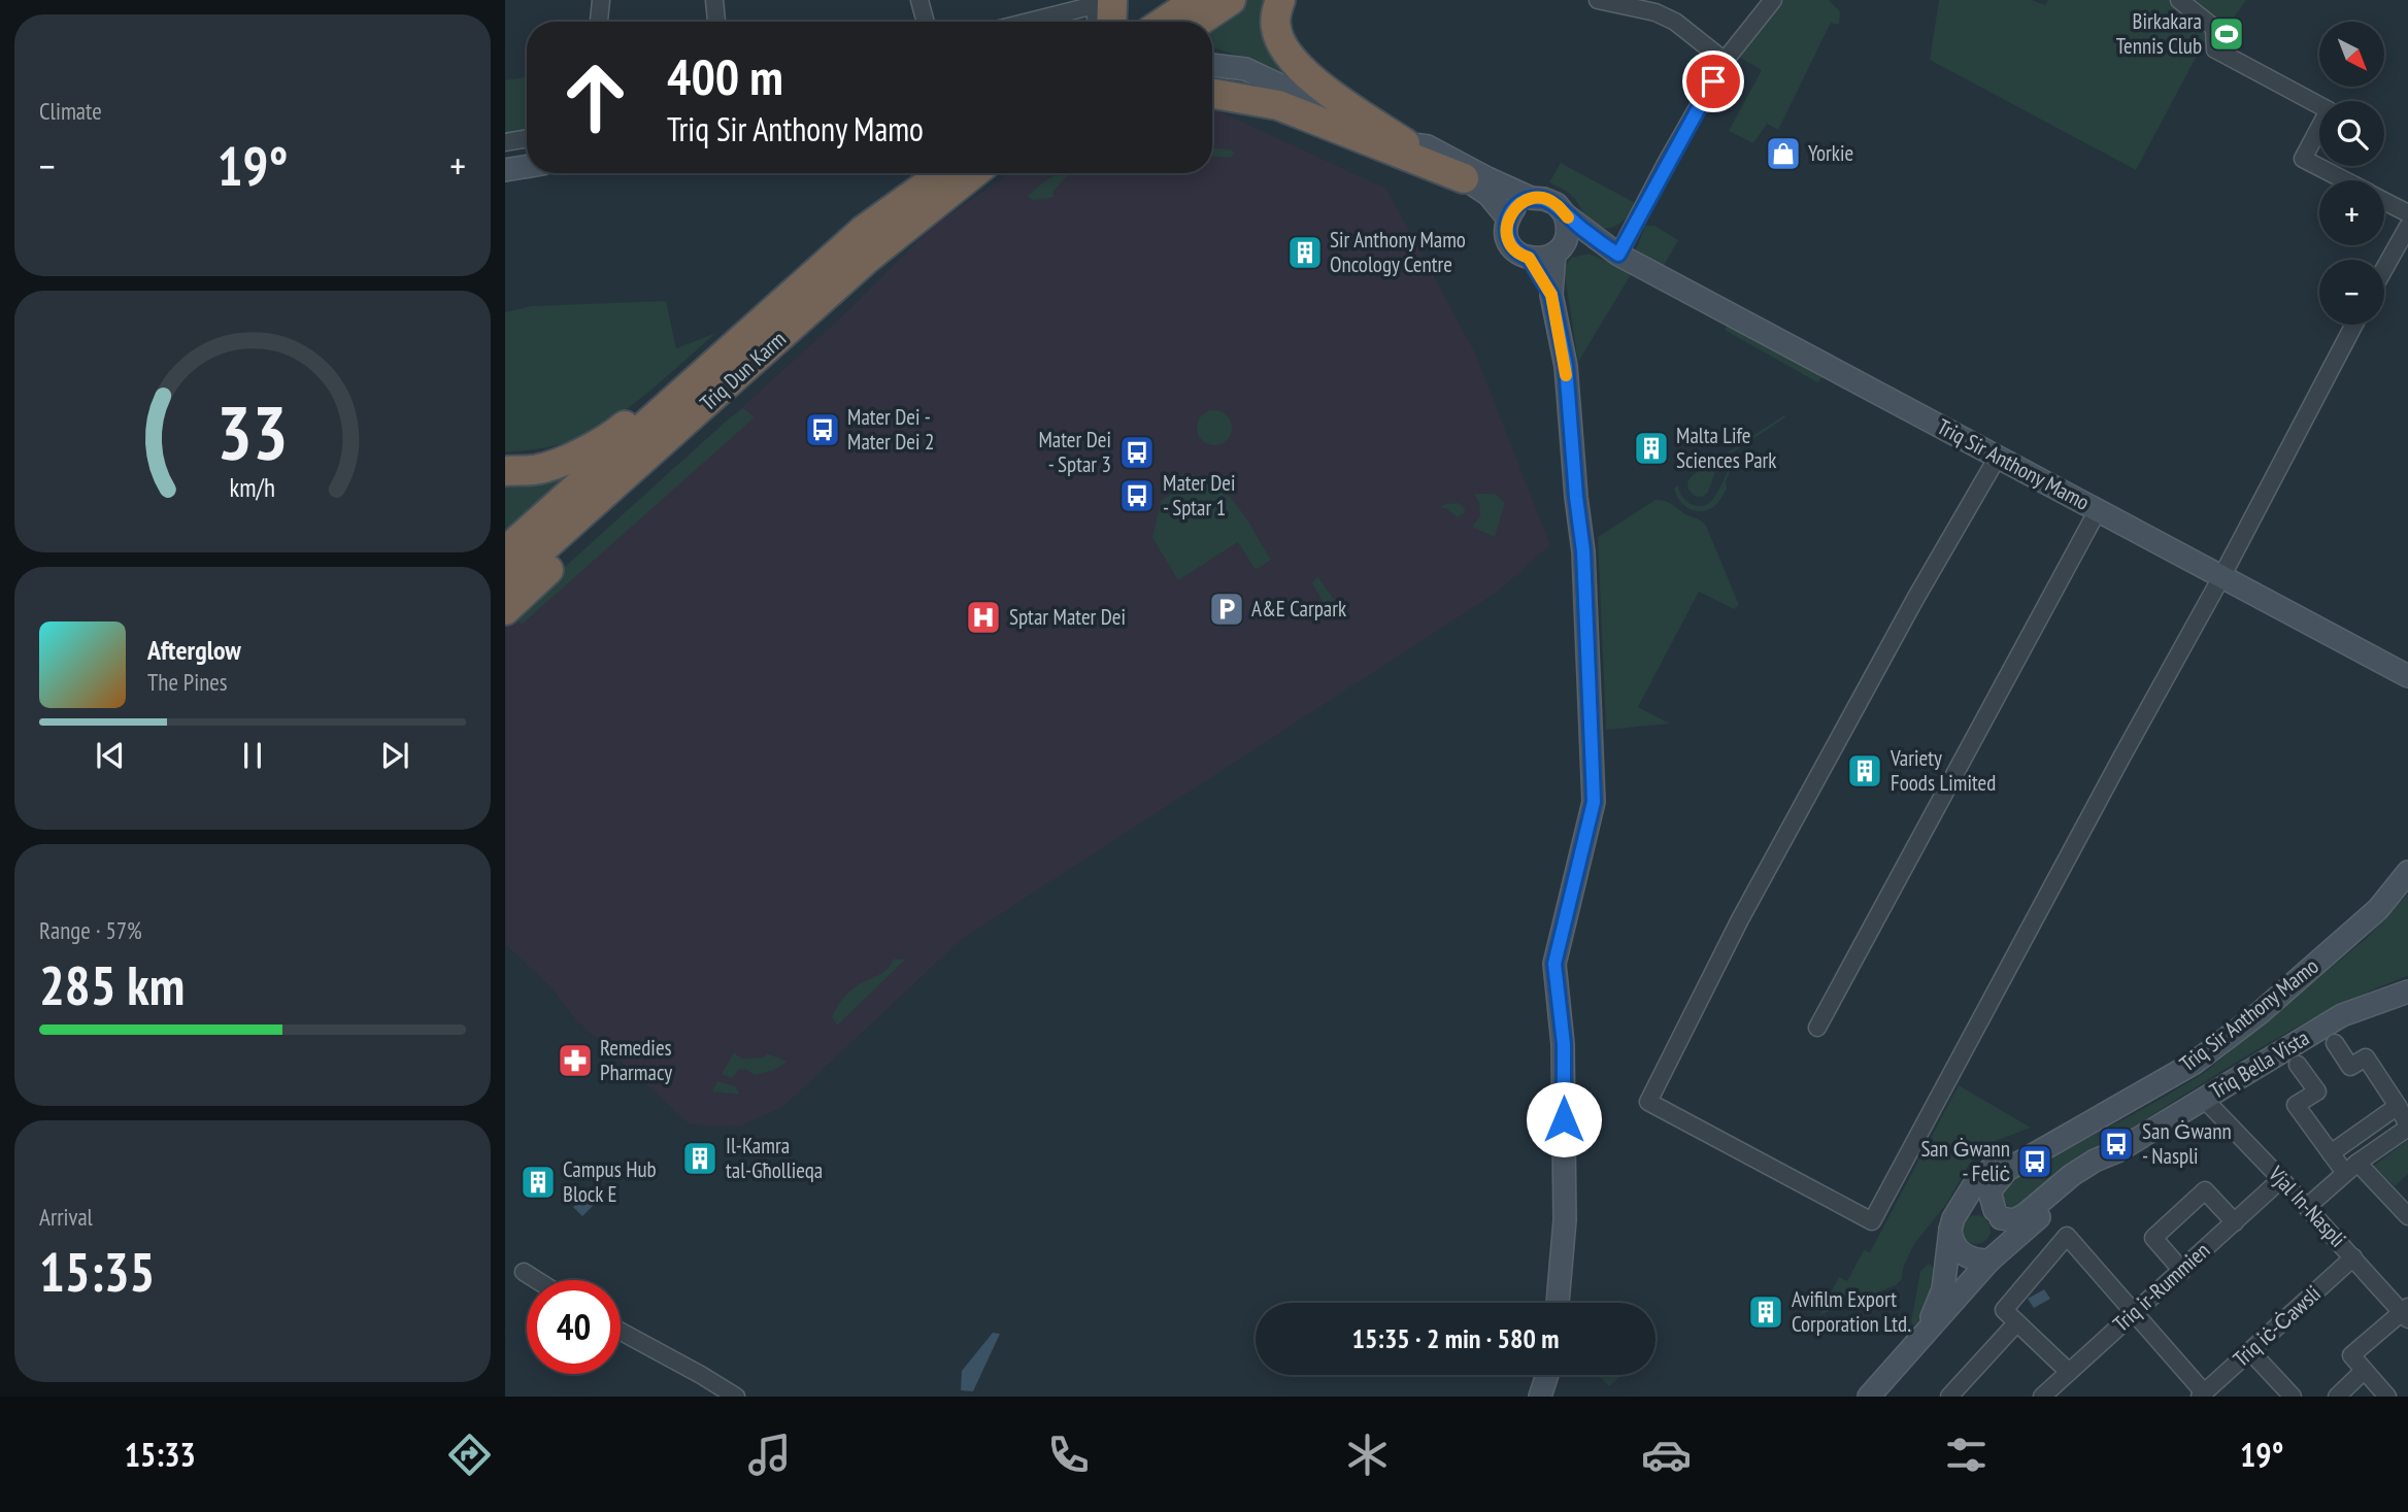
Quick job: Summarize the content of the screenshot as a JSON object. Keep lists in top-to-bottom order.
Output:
{
  "streets": {
    "highway": ["Triq Dun Karm"],
    "main road": ["Triq Sir Anthony Mamo", "Triq Bella Vista"],
    "street": ["Vjal In-Naspli", "Triq ir-Rummien", "Triq iċ-Ċawsli"]
  },
  "crossings": [
    ["Triq Sir Anthony Mamo", "Triq Bella Vista"],
    ["Triq Bella Vista", "Vjal In-Naspli"],
    ["Vjal In-Naspli", "Triq ir-Rummien"],
    ["Vjal In-Naspli", "Triq iċ-Ċawsli"]
  ],
  "places": {
    "sports": ["Birkakara Tennis Club"],
    "shop": ["Yorkie"],
    "building": [
      "Sir Anthony Mamo Oncology Centre",
      "Malta Life Sciences Park",
      "Variety Foods Limited",
      "Il-Kamra tal-Għollieqa",
      "Campus Hub Block E",
      "Avifilm Export Corporation Ltd."
    ],
    "bus stop": [
      "Mater Dei - Mater Dei 2",
      "Mater Dei - Sptar 3",
      "Mater Dei - Sptar 1",
      "San Ġwann - Naspli",
      "San Ġwann - Feliċ"
    ],
    "parking": ["A&E Carpark"],
    "hospital": ["Sptar Mater Dei"],
    "pharmacy": ["Remedies Pharmacy"]
  },
  "north": "bottom right",
  "page": {
    "tile": [
      "Climate",
      ["Range · 57%", "285 km"],
      ["Arrival", "15:35"]
    ],
    "map_buttons": ["+", "−"],
    "turn": ["400 m", "Triq Sir Anthony Mamo"],
    "heat": ["−", "19°", "+"],
    "song": ["Afterglow", "The Pines"],
    "limit": "40",
    "trip": "15:35 · 2 min · 580 m",
    "tabs": ["15:33", "19°"],
    "gauge": ["33", "km/h"]
  }
}
